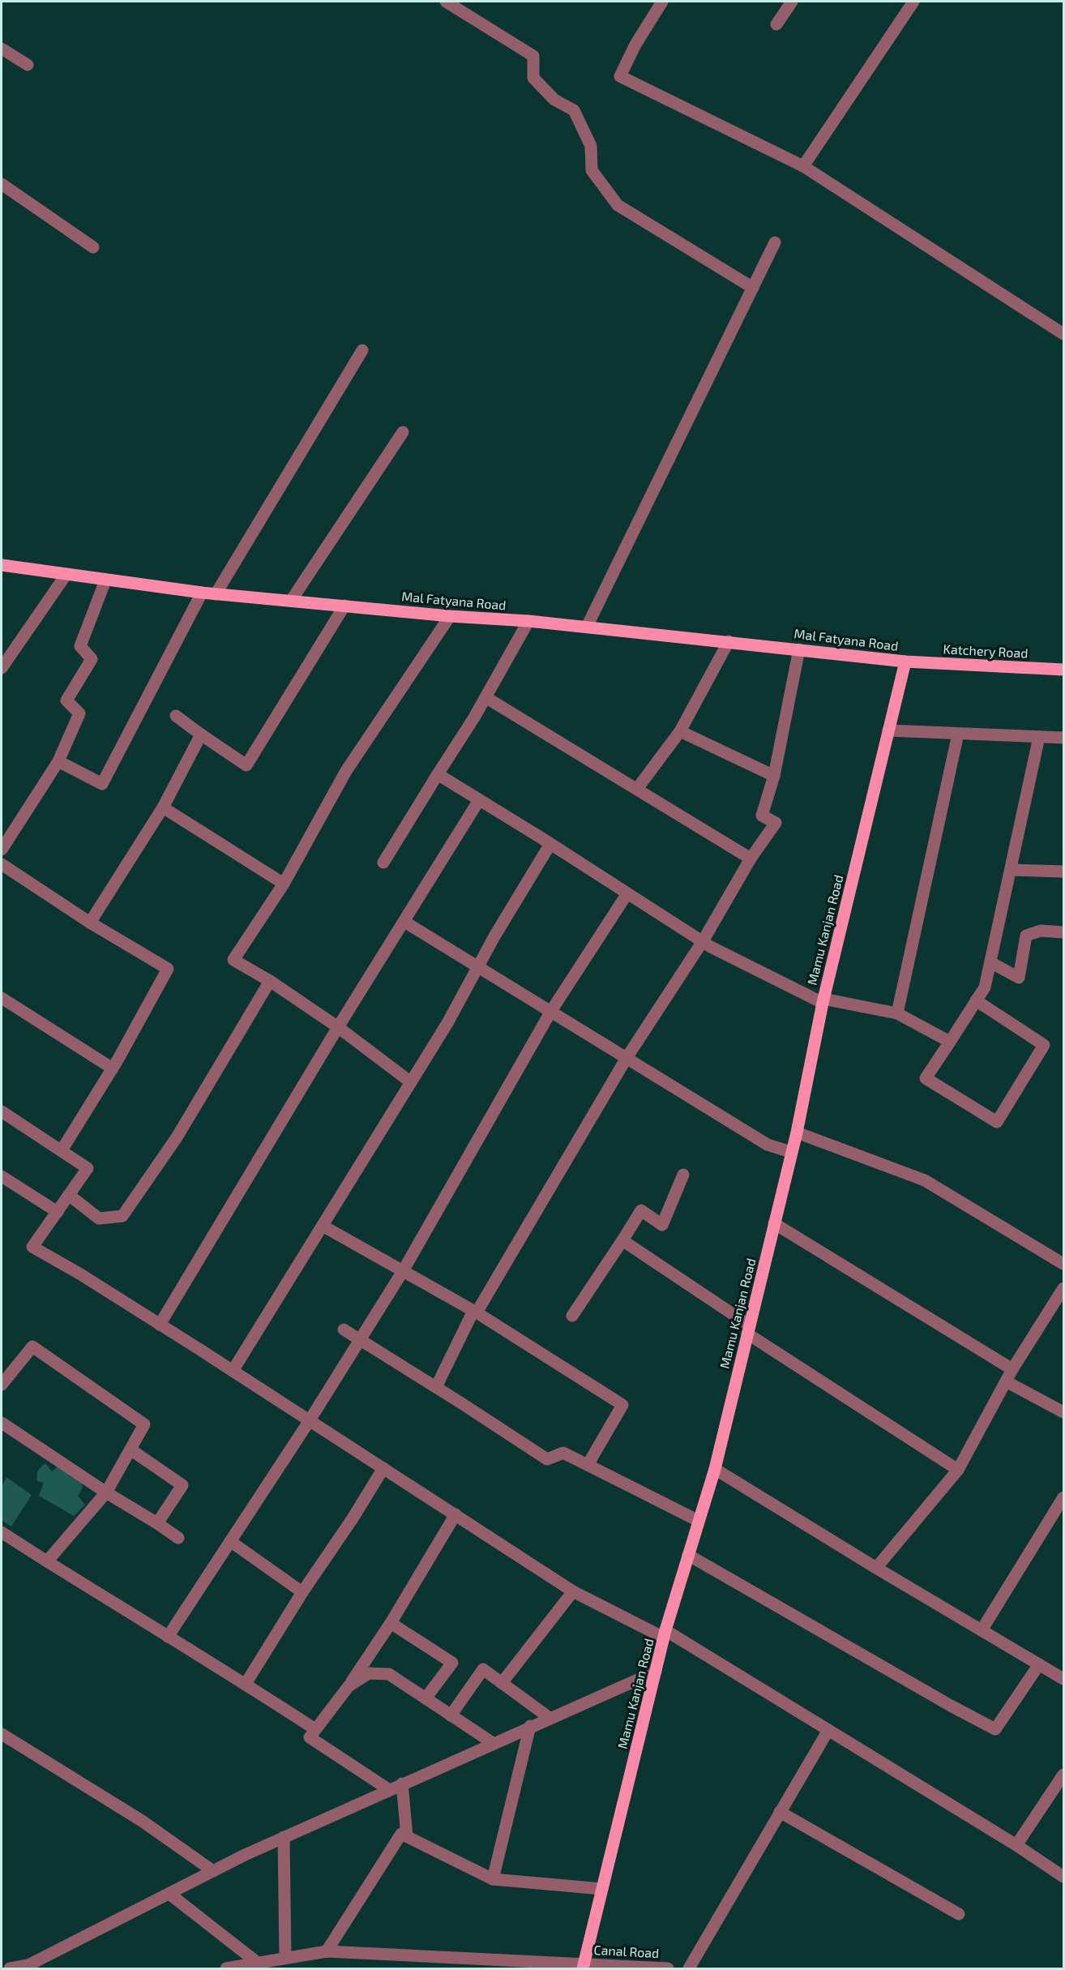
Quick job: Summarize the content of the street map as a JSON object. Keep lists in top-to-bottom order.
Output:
{
  "streets": {
    "main road": ["Mal Fatyana Road", "Katchery Road", "Mamu Kanjan Road"],
    "street": ["Canal Road"]
  },
  "crossings": [
    ["Mal Fatyana Road", "Katchery Road"],
    ["Mal Fatyana Road", "Mamu Kanjan Road"],
    ["Katchery Road", "Mamu Kanjan Road"],
    ["Mamu Kanjan Road", "Canal Road"]
  ]
}
